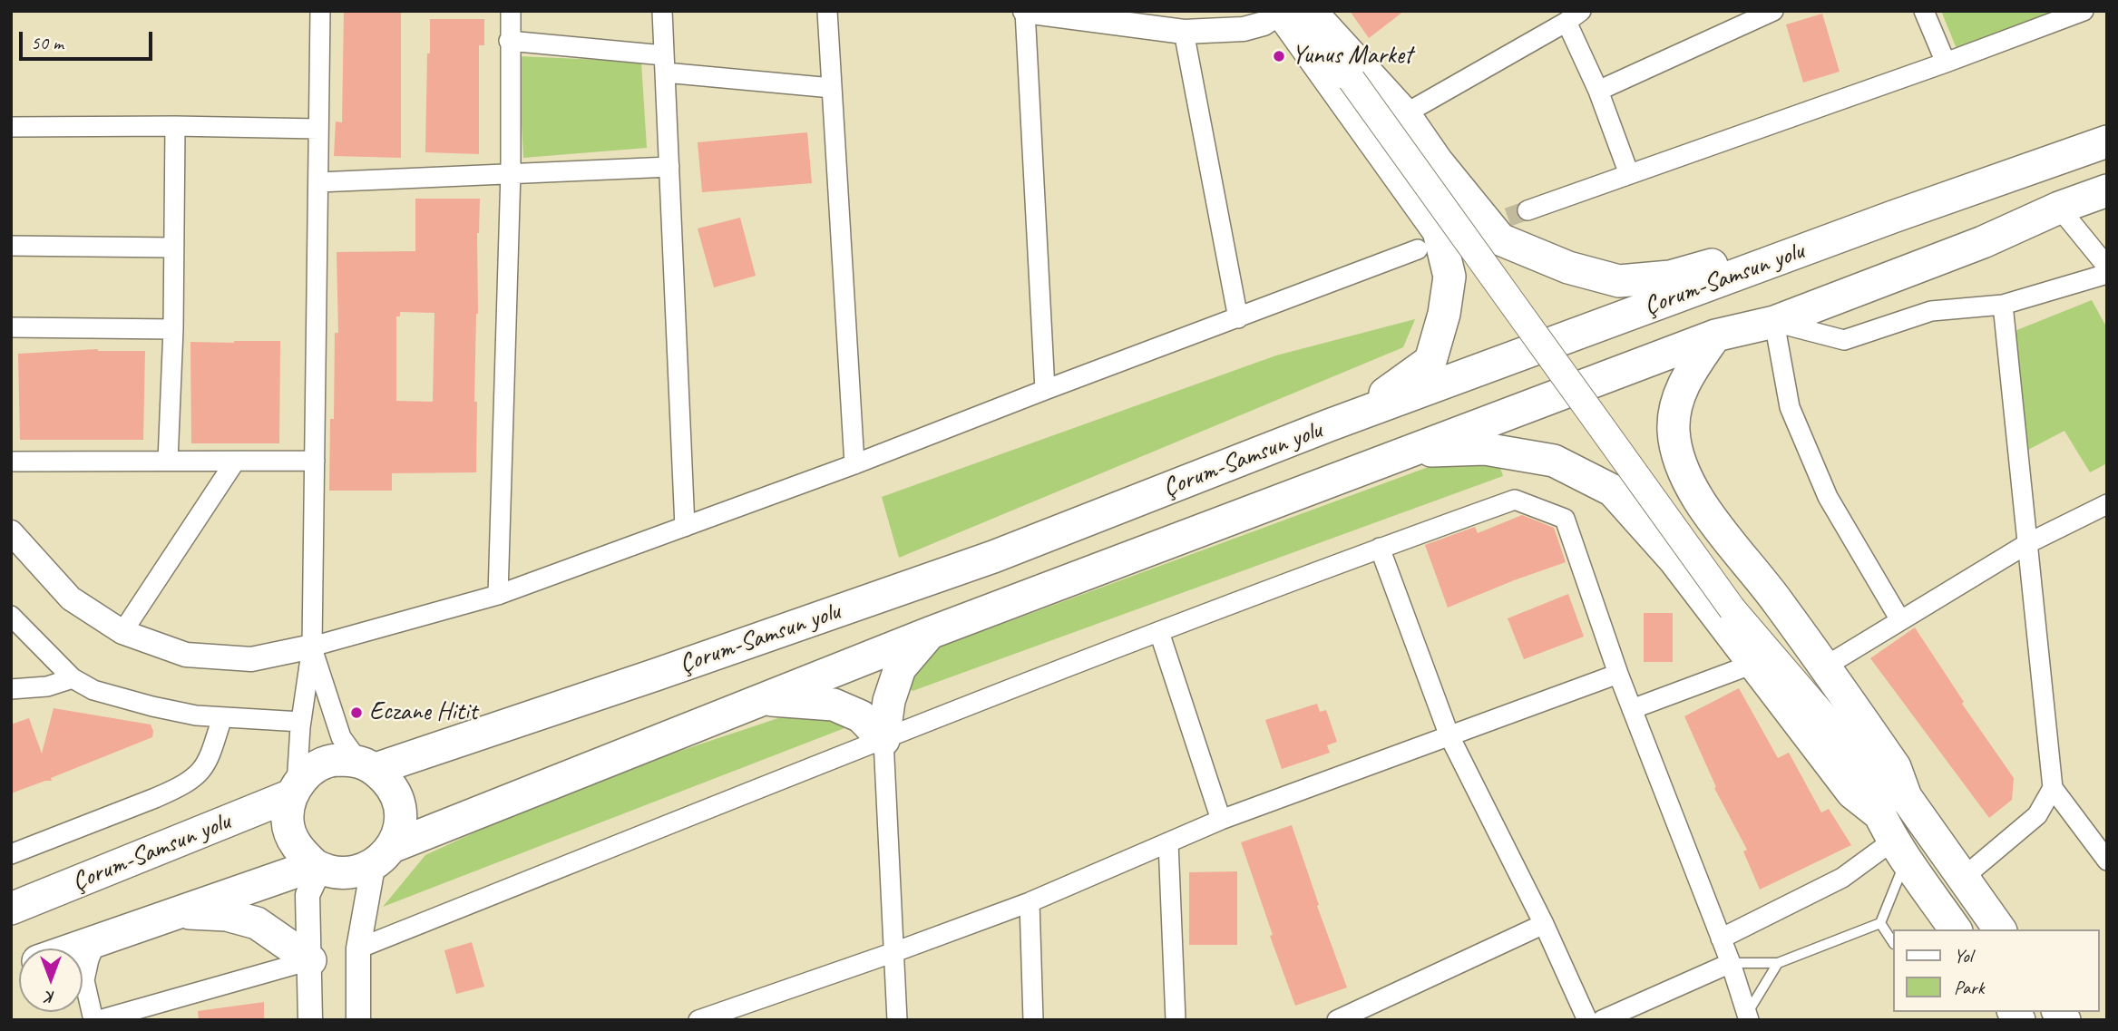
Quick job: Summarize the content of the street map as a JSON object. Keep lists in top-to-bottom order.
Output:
{
  "streets": {
    "highway": ["Çorum-Samsun yolu"]
  },
  "places": ["Yunus Market", "Eczane Hitit"],
  "legend": ["Yol", "Park"],
  "scale_bar": "50 m",
  "north": "bottom"
}
